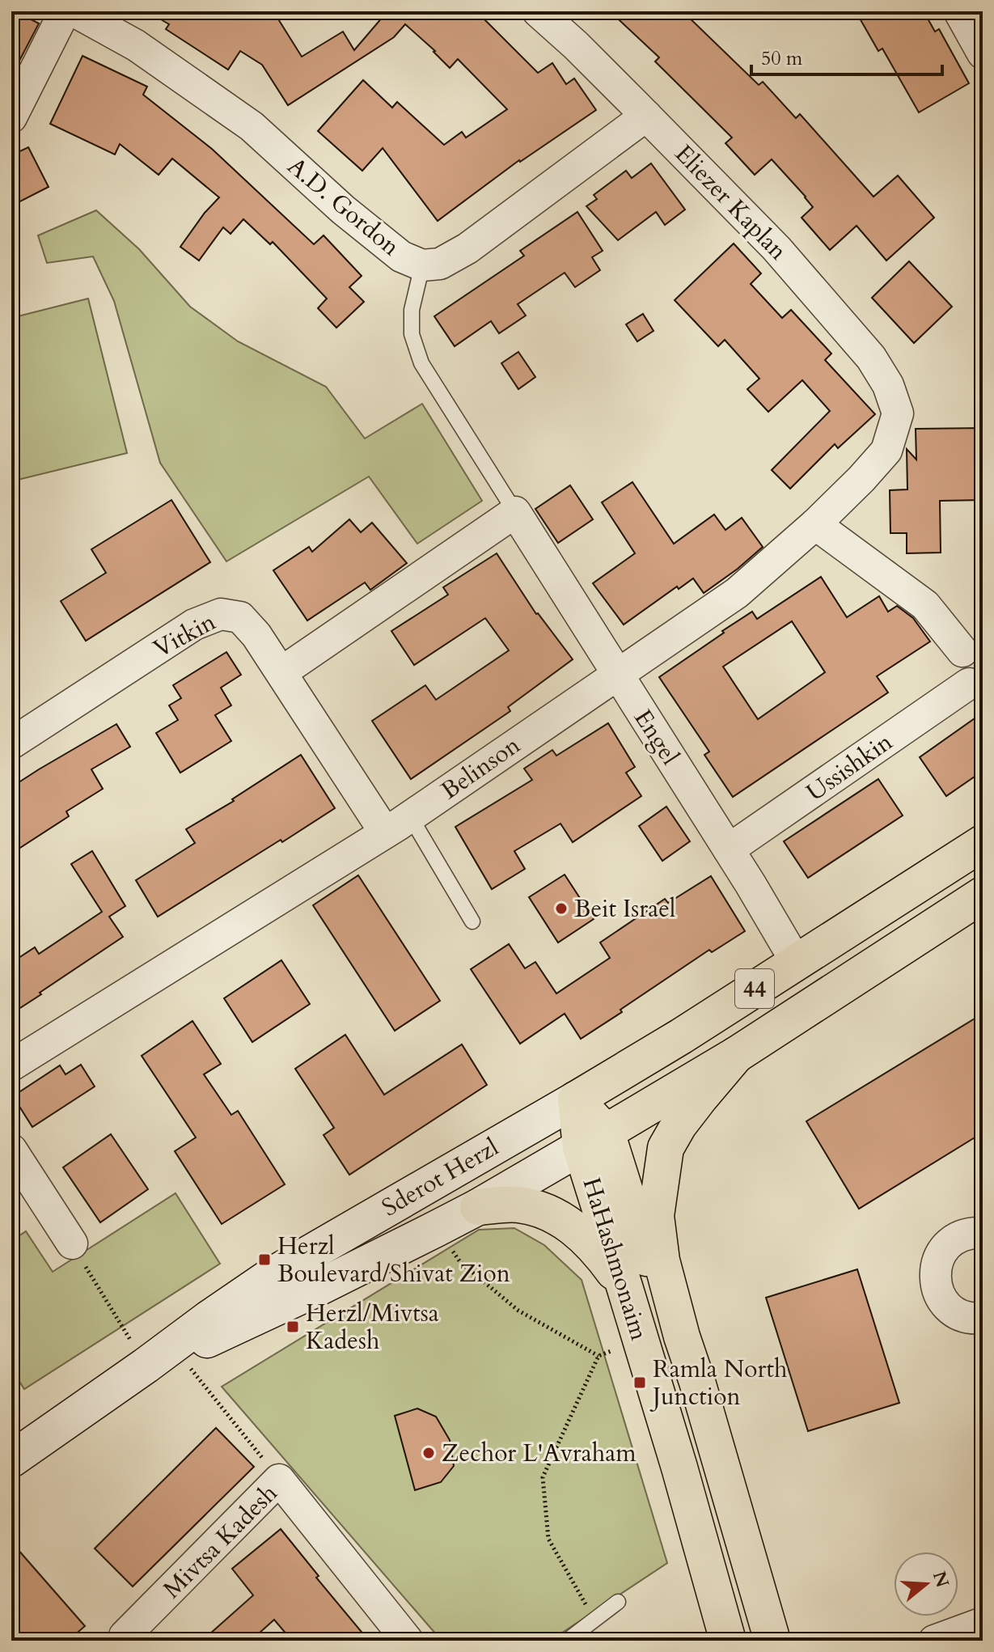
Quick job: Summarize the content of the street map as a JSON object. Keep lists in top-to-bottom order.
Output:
{
  "streets": {
    "highway": ["44", "HaHashmonaim"],
    "main road": ["Sderot Herzl"],
    "street": [
      "Eliezer Kaplan",
      "A.D. Gordon",
      "Vitkin",
      "Engel",
      "Ussishkin",
      "Belinson",
      "Mivtsa Kadesh"
    ]
  },
  "crossings": [
    ["Eliezer Kaplan", "A.D. Gordon"],
    ["Eliezer Kaplan", "Belinson"],
    ["A.D. Gordon", "Engel"],
    ["Vitkin", "Belinson"],
    ["Engel", "Ussishkin"],
    ["Engel", "Belinson"],
    ["Engel", "44"],
    ["44", "Sderot Herzl"],
    ["44", "HaHashmonaim"],
    ["Sderot Herzl", "HaHashmonaim"]
  ],
  "places": {
    "other": ["Beit Israel", "Zechor L'Avraham"],
    "transit": ["Herzl Boulevard/Shivat Zion", "Herzl/Mivtsa Kadesh", "Ramla North Junction"]
  },
  "scale_bar": "50 m",
  "north": "right"
}
